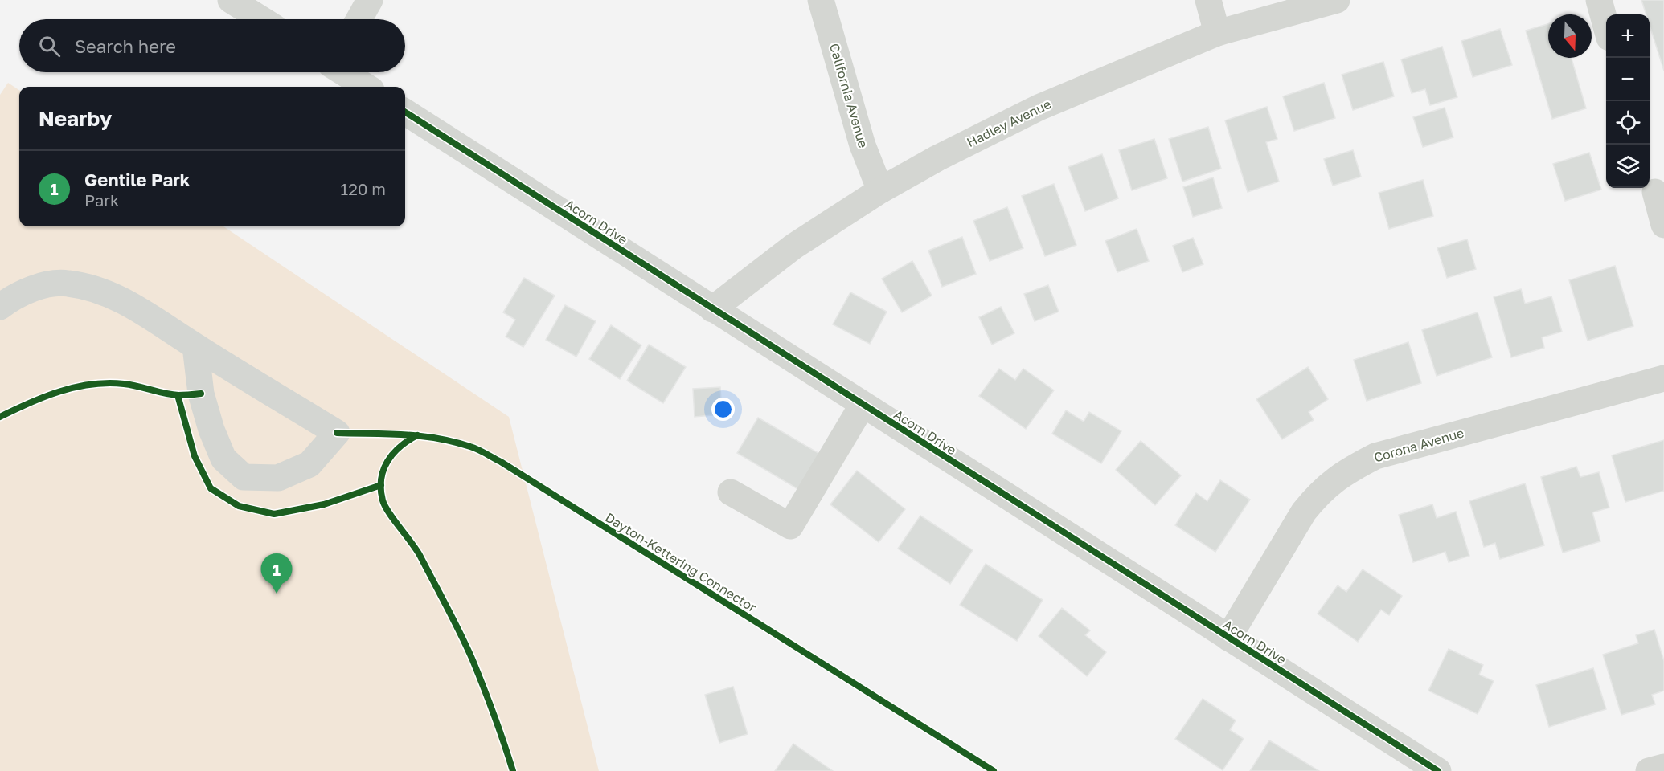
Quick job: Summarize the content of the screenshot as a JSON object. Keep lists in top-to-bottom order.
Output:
{
  "streets": {
    "street": [
      "California Avenue",
      "Hadley Avenue",
      "Acorn Drive",
      "Corona Avenue"
    ],
    "cycle path": ["Dayton-Kettering Connector"]
  },
  "crossings": [
    ["California Avenue", "Hadley Avenue"],
    ["Hadley Avenue", "Acorn Drive"],
    ["Acorn Drive", "Corona Avenue"]
  ],
  "north": "bottom",
  "page": {
    "map_buttons": ["+", "−"],
    "search": "Search here",
    "heading": "Nearby",
    "list": [
      {
        "mark": "1",
        "name": "Gentile Park",
        "note": "Park",
        "value": "120 m"
      }
    ],
    "pins": "1"
  }
}
